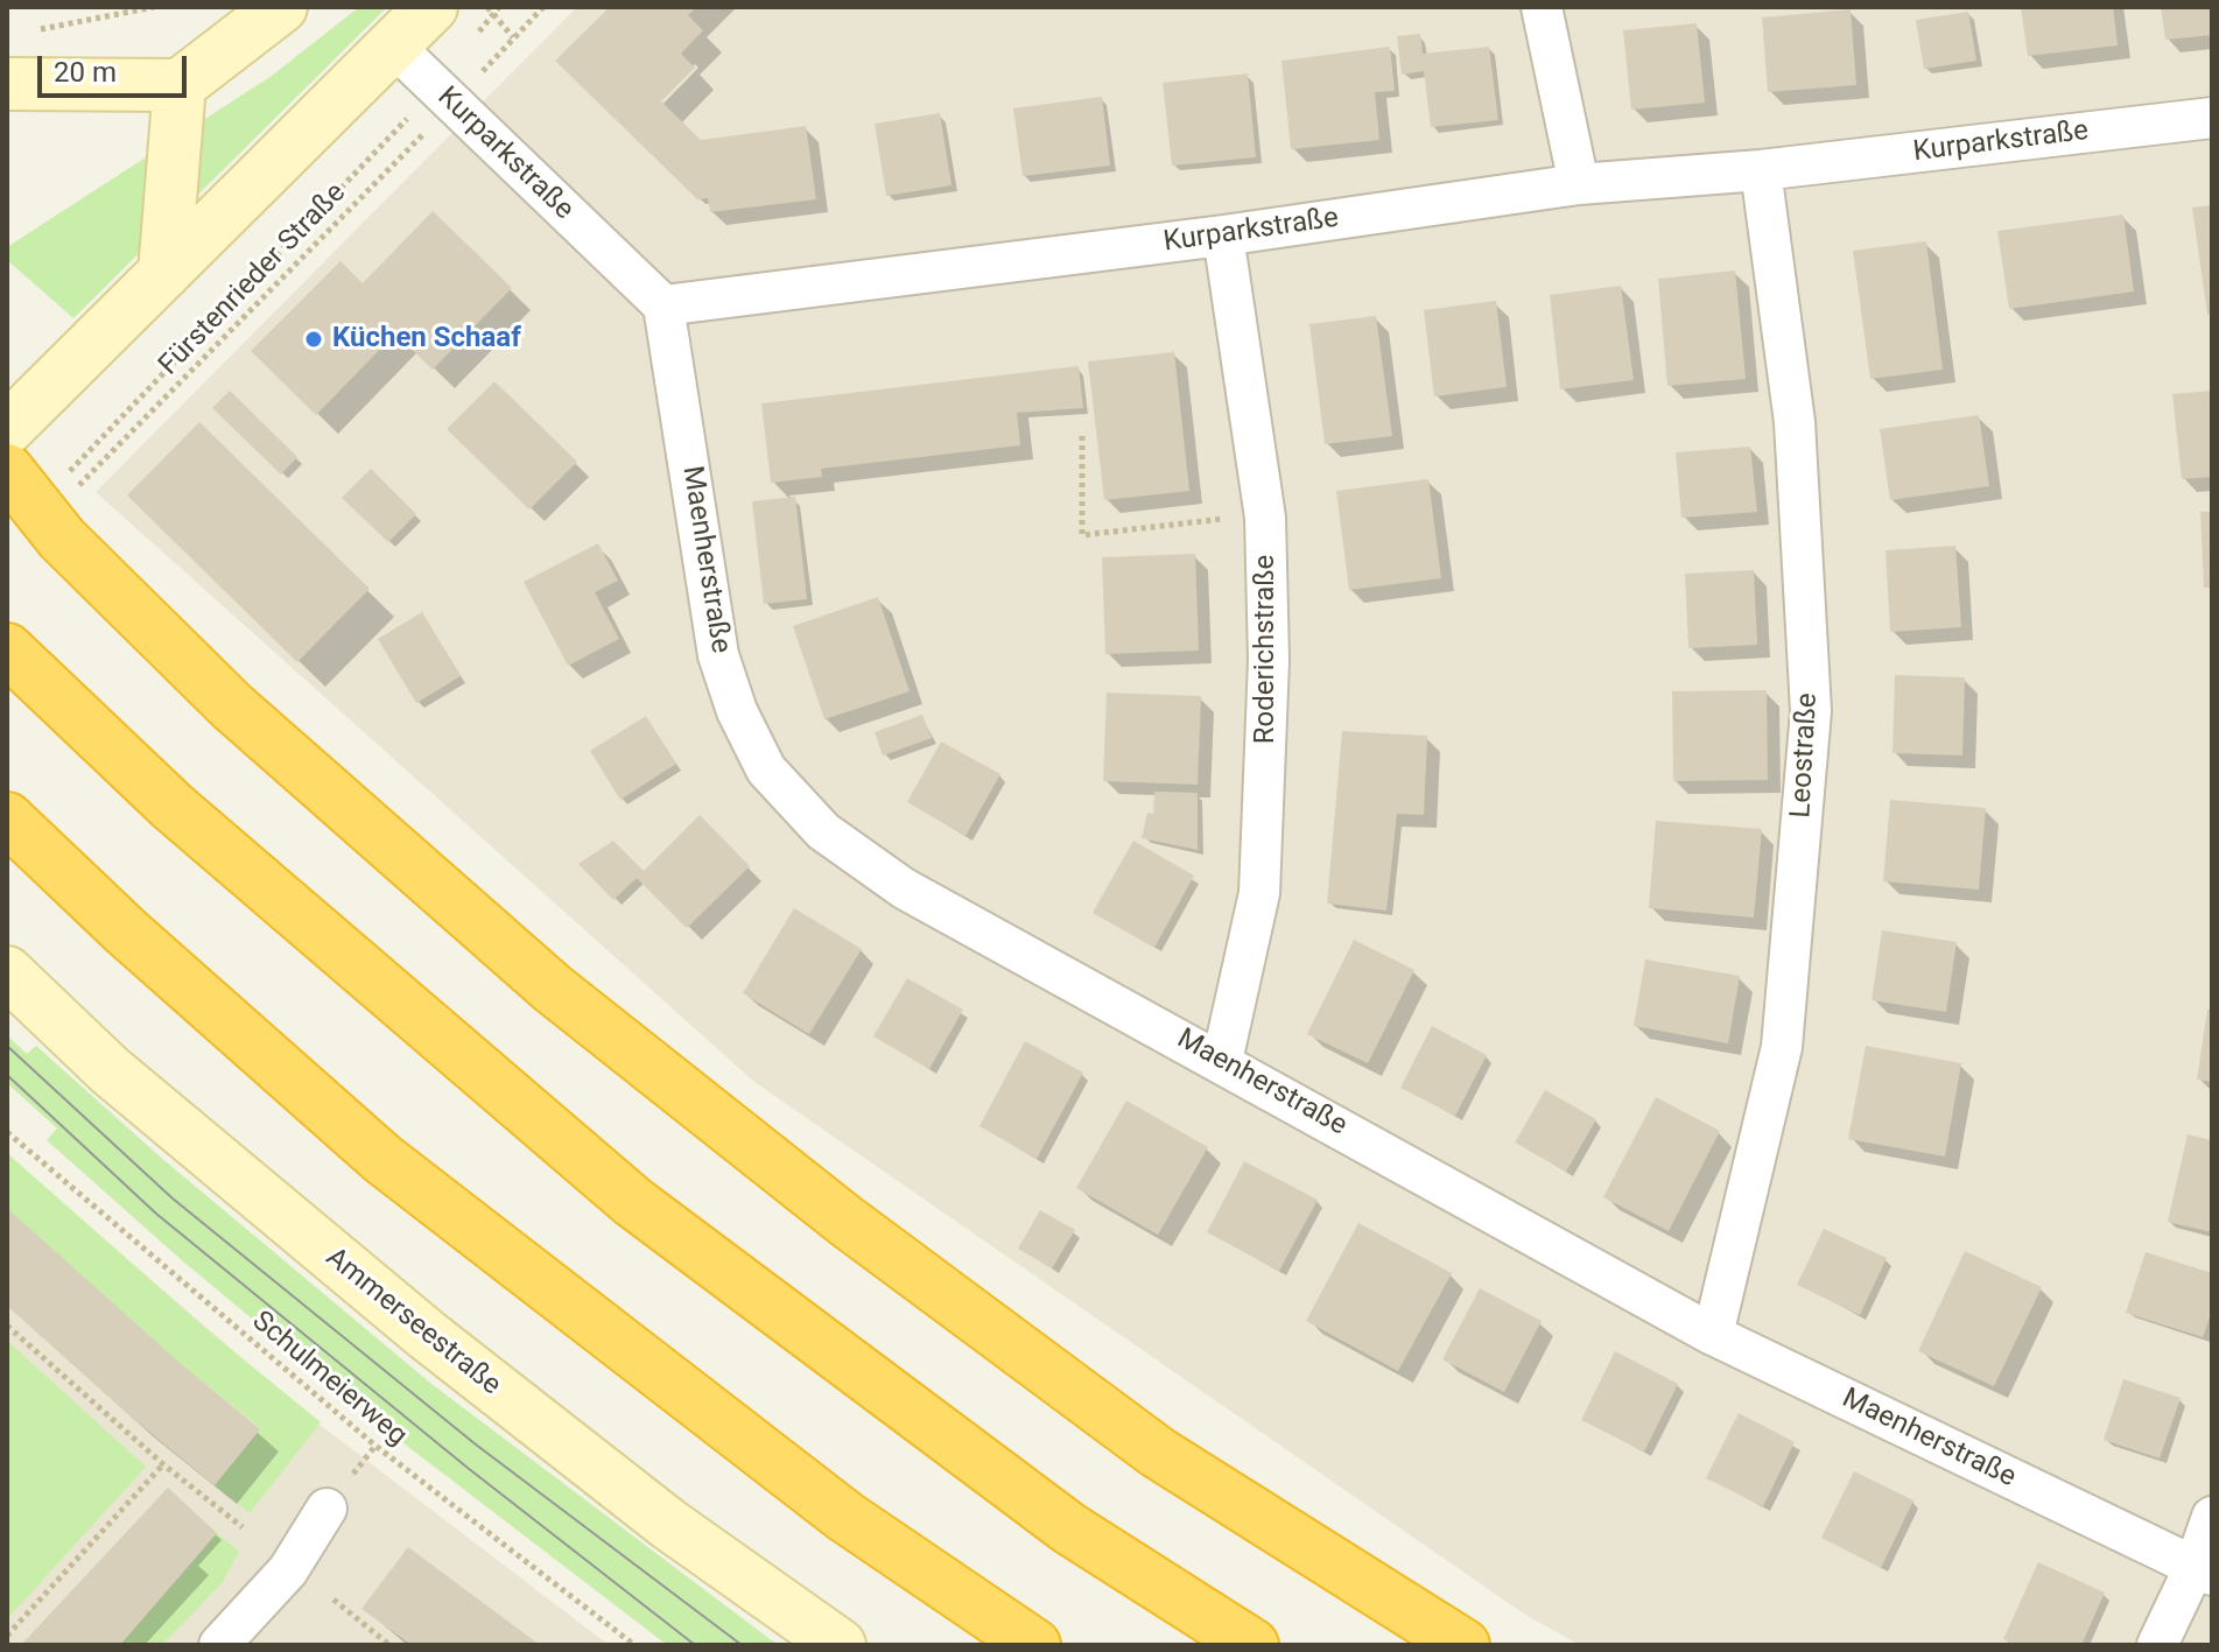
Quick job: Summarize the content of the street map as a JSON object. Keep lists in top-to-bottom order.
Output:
{
  "streets": {
    "main road": ["Ammerseestraße"],
    "street": [
      "Kurparkstraße",
      "Maenherstraße",
      "Roderichstraße",
      "Leostraße"
    ],
    "path": ["Fürstenrieder Straße", "Schulmeierweg"]
  },
  "crossings": [
    ["Kurparkstraße", "Fürstenrieder Straße"],
    ["Kurparkstraße", "Maenherstraße"],
    ["Kurparkstraße", "Roderichstraße"],
    ["Kurparkstraße", "Leostraße"],
    ["Maenherstraße", "Roderichstraße"],
    ["Maenherstraße", "Leostraße"]
  ],
  "places": ["Küchen Schaaf"],
  "scale_bar": "20 m"
}
